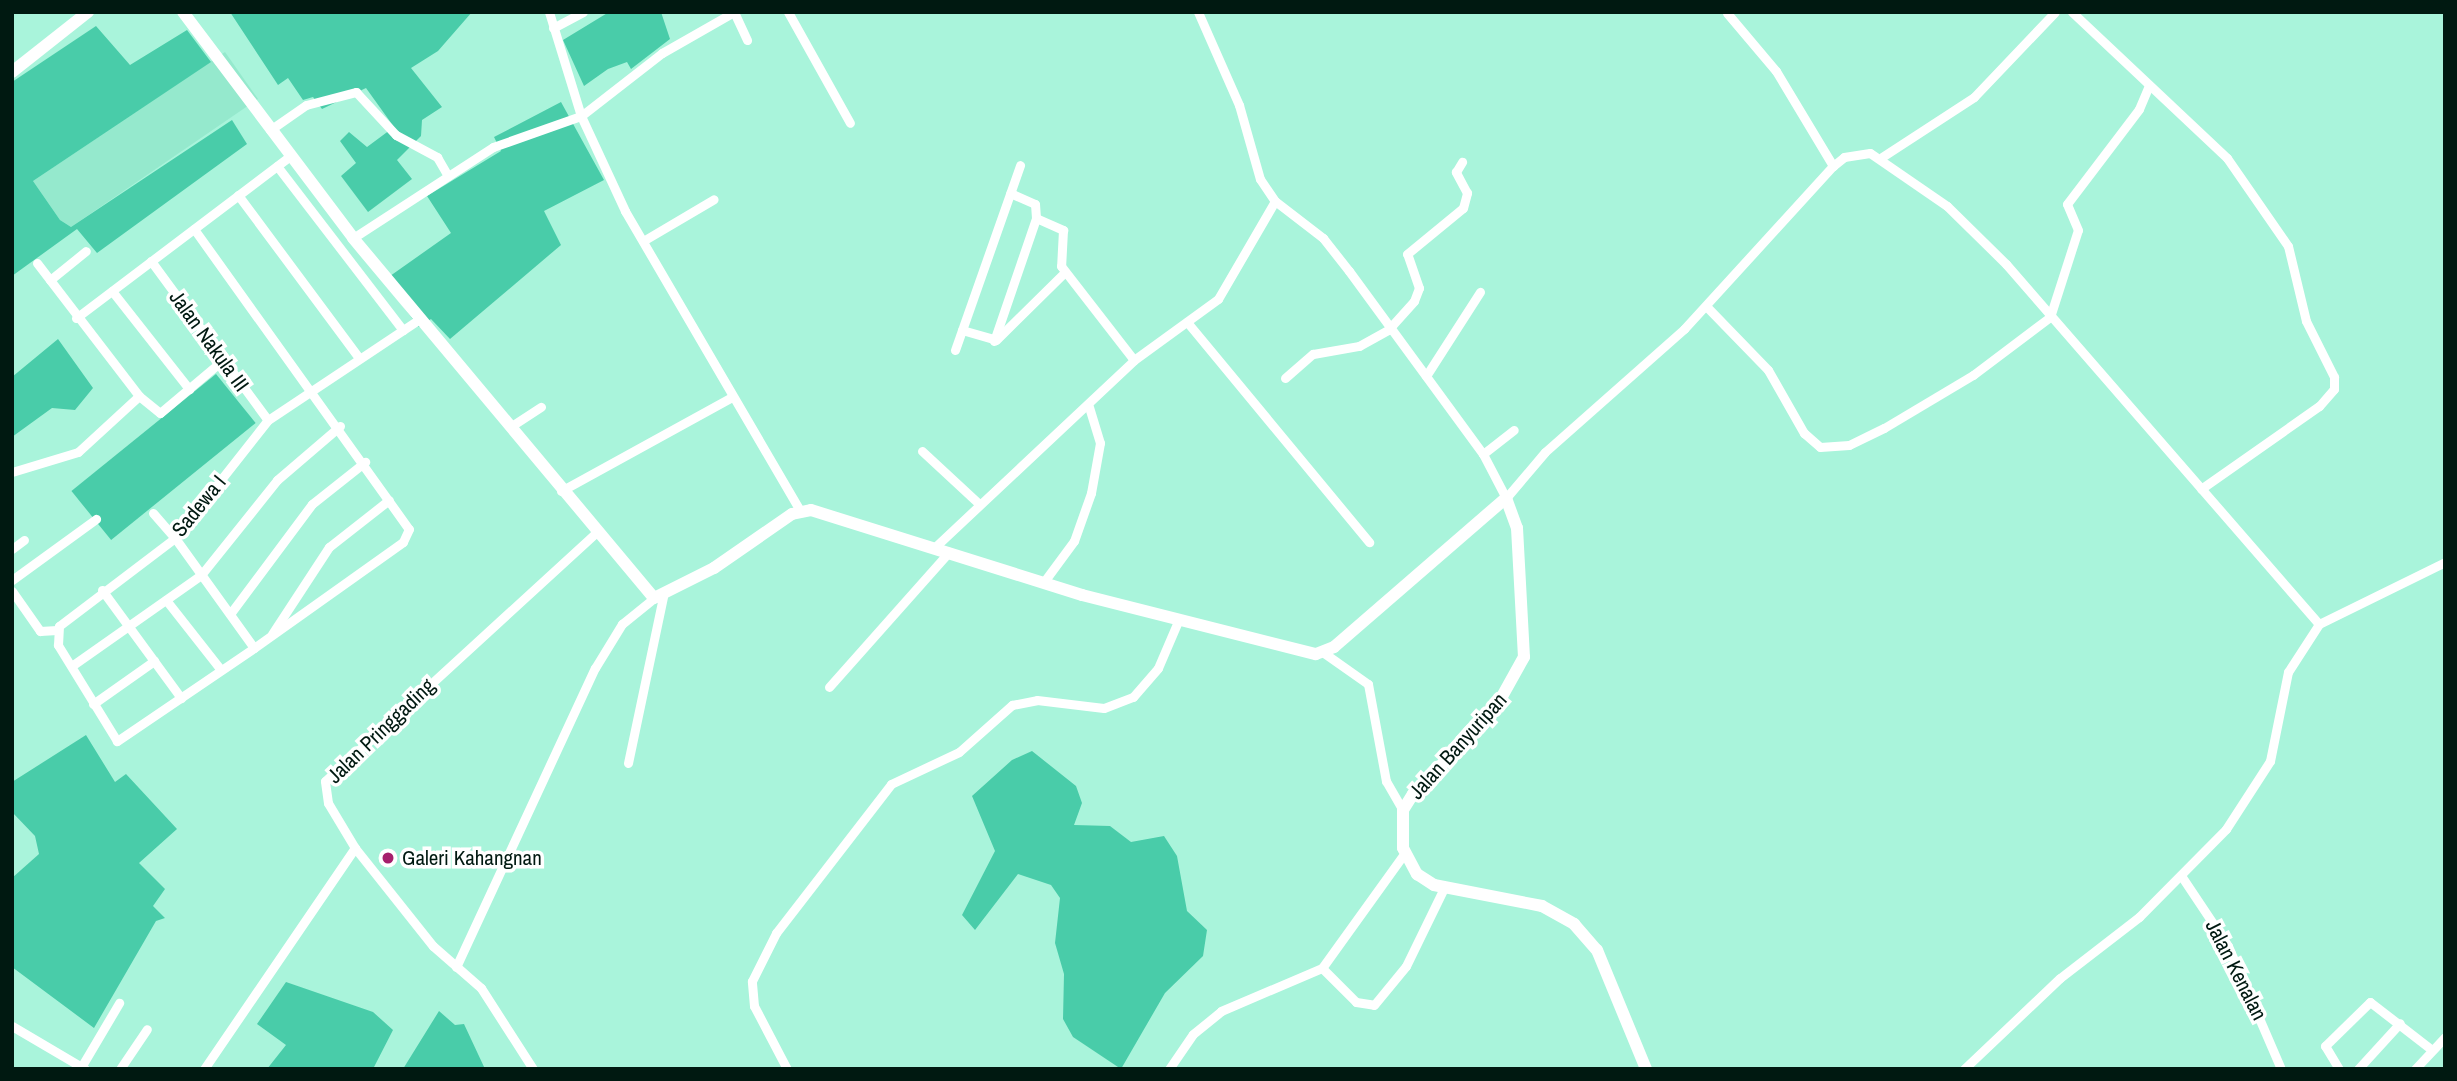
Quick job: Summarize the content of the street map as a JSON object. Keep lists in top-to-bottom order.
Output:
{
  "streets": {
    "street": [
      "Jalan Nakula III",
      "Sadewa I",
      "Jalan Pringgading",
      "Jalan Banyuripan",
      "Jalan Kenalan"
    ]
  },
  "crossings": [
    ["Jalan Nakula III", "Sadewa I"]
  ],
  "places": ["Galeri Kahangnan"]
}
